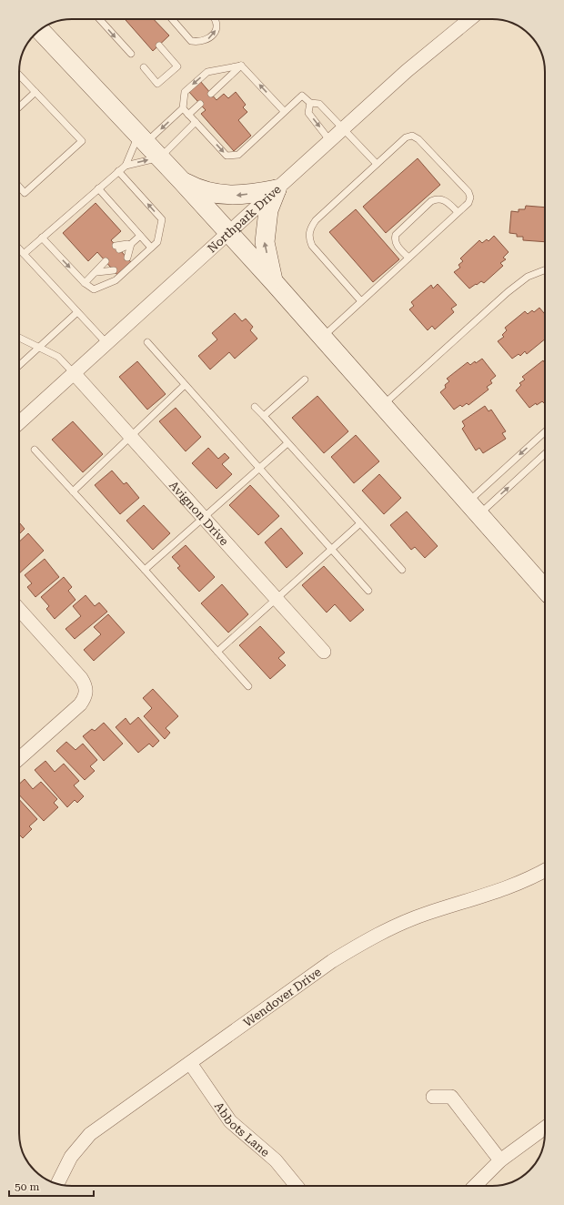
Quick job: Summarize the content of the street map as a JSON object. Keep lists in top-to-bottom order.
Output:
{
  "streets": {
    "street": [
      "Northpark Drive",
      "Avignon Drive",
      "Wendover Drive",
      "Abbots Lane"
    ]
  },
  "crossings": [
    ["Northpark Drive", "Avignon Drive"],
    ["Wendover Drive", "Abbots Lane"]
  ],
  "scale_bar": "50 m"
}
